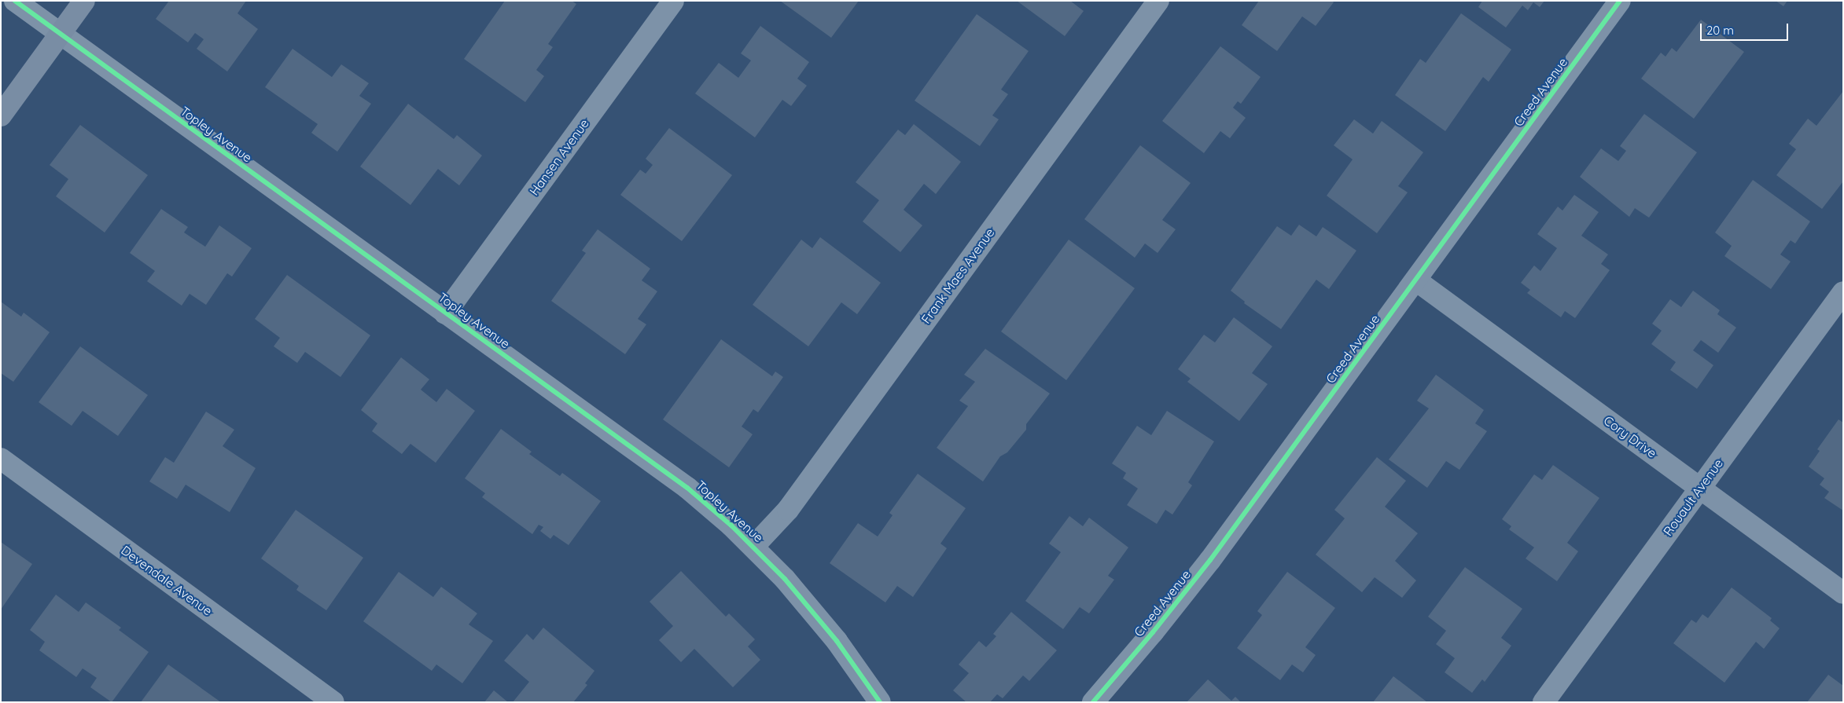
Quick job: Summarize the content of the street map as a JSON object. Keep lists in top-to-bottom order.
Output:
{
  "streets": {
    "street": [
      "Creed Avenue",
      "Topley Avenue",
      "Hansen Avenue",
      "Frank Maes Avenue",
      "Cory Drive",
      "Rouault Avenue",
      "Devendale Avenue"
    ]
  },
  "crossings": [
    ["Creed Avenue", "Cory Drive"],
    ["Topley Avenue", "Hansen Avenue"],
    ["Topley Avenue", "Frank Maes Avenue"],
    ["Cory Drive", "Rouault Avenue"]
  ],
  "scale_bar": "20 m"
}
